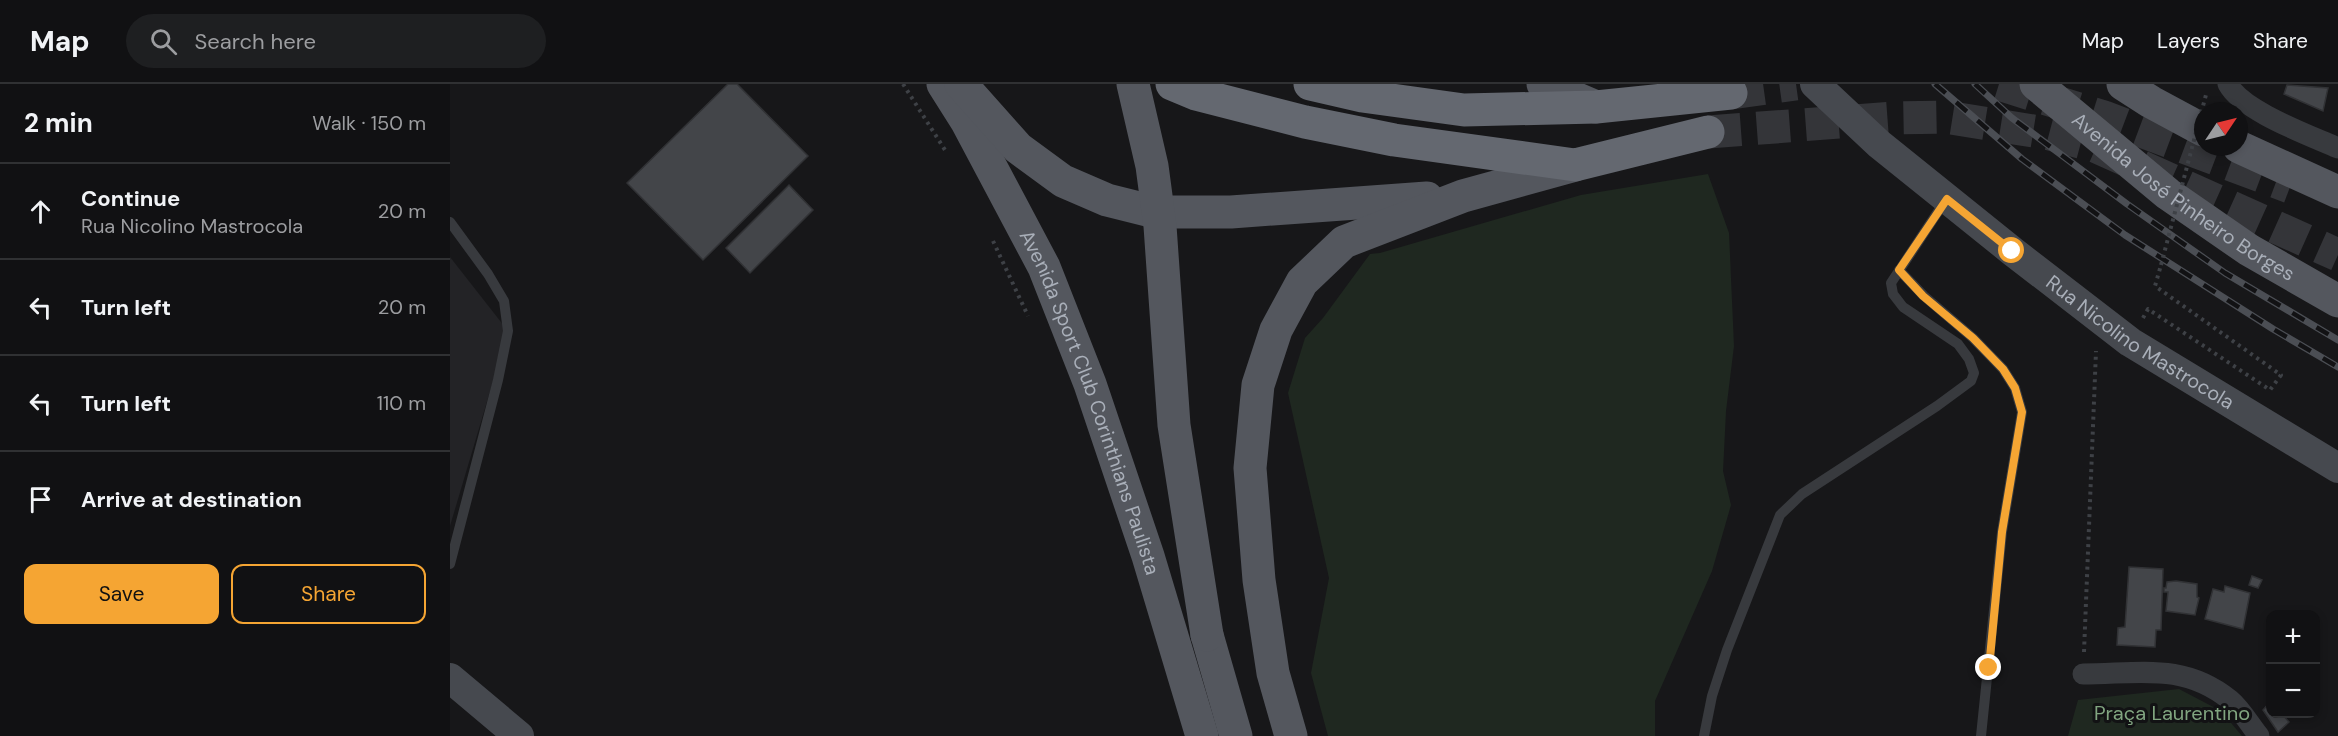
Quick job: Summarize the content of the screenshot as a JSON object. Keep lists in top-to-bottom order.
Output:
{
  "streets": {
    "main road": ["Avenida José Pinheiro Borges", "Avenida Sport Club Corinthians Paulista"],
    "street": ["Rua Nicolino Mastrocola"]
  },
  "parks": ["Praça Laurentino"],
  "north": "top right",
  "page": {
    "header": "Map",
    "search": "Search here",
    "nav": ["Map", "Layers", "Share"],
    "heading": ["2 min", "Walk · 150 m"],
    "list": [
      ["Continue", "Rua Nicolino Mastrocola", "20 m"],
      ["Turn left", "20 m"],
      ["Turn left", "110 m"],
      "Arrive at destination"
    ],
    "buttons": ["Save", "Share"],
    "map_buttons": ["+", "−"]
  }
}
